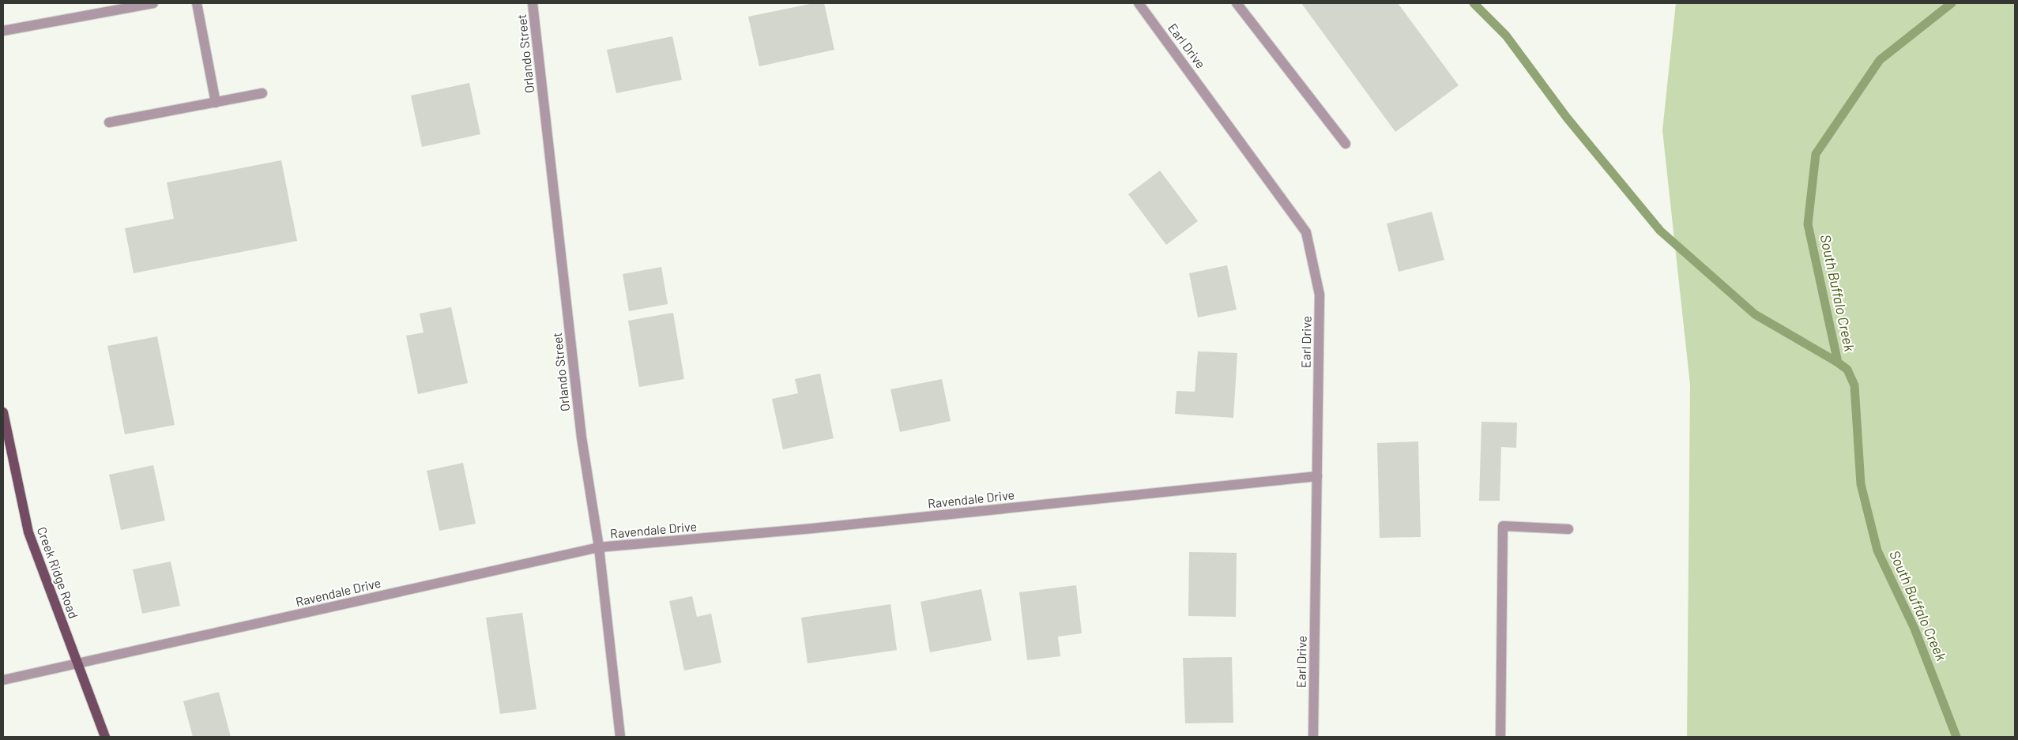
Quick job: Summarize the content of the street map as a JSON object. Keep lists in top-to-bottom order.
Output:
{
  "streets": {
    "main road": ["Creek Ridge Road"],
    "street": ["Earl Drive", "Orlando Street", "Ravendale Drive"]
  },
  "crossings": [
    ["Earl Drive", "Ravendale Drive"],
    ["Orlando Street", "Ravendale Drive"],
    ["Ravendale Drive", "Creek Ridge Road"]
  ],
  "water": ["South Buffalo Creek"]
}
